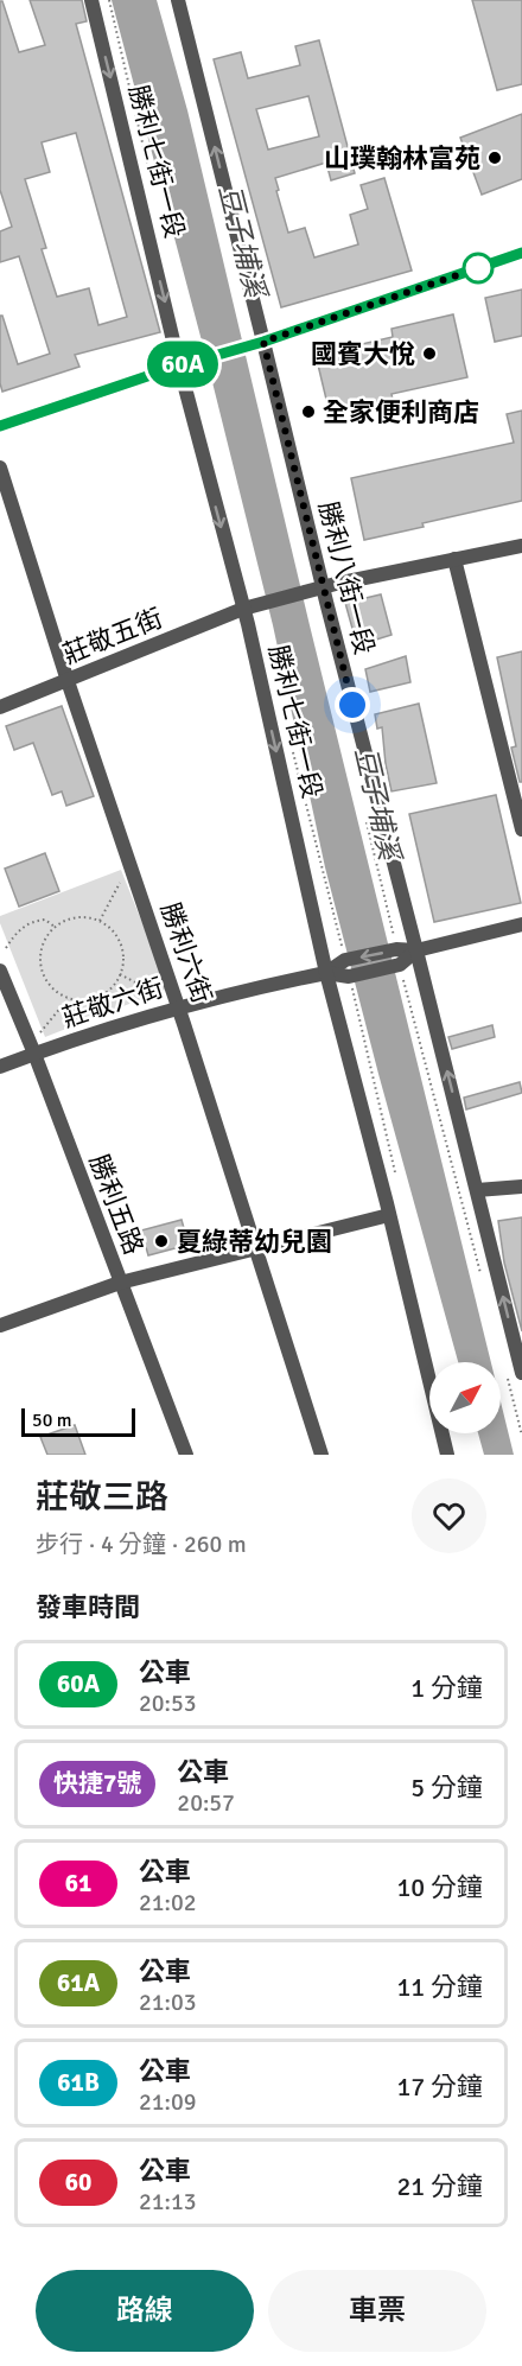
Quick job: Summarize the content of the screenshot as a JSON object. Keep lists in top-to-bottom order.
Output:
{
  "streets": {
    "street": [
      "勝利七街一段",
      "勝利八街一段",
      "莊敬五街",
      "勝利六街",
      "莊敬六街",
      "勝利五路"
    ]
  },
  "crossings": [
    ["勝利七街一段", "莊敬五街"],
    ["勝利七街一段", "莊敬六街"],
    ["勝利八街一段", "莊敬五街"],
    ["莊敬五街", "勝利六街"],
    ["勝利六街", "莊敬六街"],
    ["莊敬六街", "勝利五路"]
  ],
  "one_way": ["勝利七街一段", "勝利八街一段"],
  "water": ["豆子埔溪"],
  "places": [
    "山璞翰林富苑",
    "國賓大悅",
    "全家便利商店",
    "夏綠蒂幼兒園"
  ],
  "lines": ["bus line 60A"],
  "scale_bar": "50 m",
  "north": "top right",
  "page": {
    "on_map": "60A",
    "scale": "50 m",
    "heading": [
      ["莊敬三路", "步行 · 4 分鐘 · 260 m"],
      "發車時間"
    ],
    "list": [
      {
        "mark": "60A",
        "name": "公車",
        "note": "20:53",
        "value": "1 分鐘"
      },
      {
        "mark": "快捷7號",
        "name": "公車",
        "note": "20:57",
        "value": "5 分鐘"
      },
      {
        "mark": "61",
        "name": "公車",
        "note": "21:02",
        "value": "10 分鐘"
      },
      {
        "mark": "61A",
        "name": "公車",
        "note": "21:03",
        "value": "11 分鐘"
      },
      {
        "mark": "61B",
        "name": "公車",
        "note": "21:09",
        "value": "17 分鐘"
      },
      {
        "mark": "60",
        "name": "公車",
        "note": "21:13",
        "value": "21 分鐘"
      }
    ],
    "buttons": ["路線", "車票"]
  }
}
